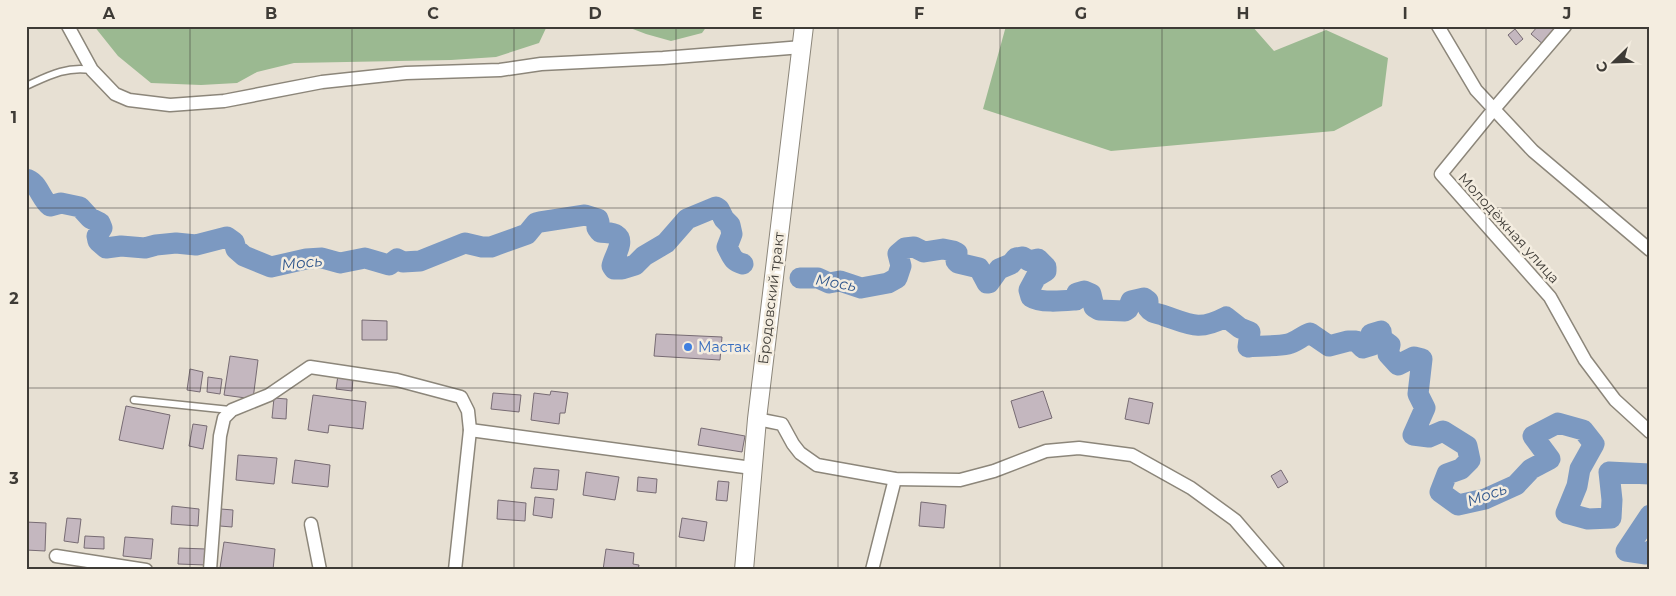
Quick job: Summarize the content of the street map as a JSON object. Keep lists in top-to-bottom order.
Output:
{
  "streets": {
    "main road": ["Бродовский тракт"],
    "street": ["Молодёжная улица"]
  },
  "water": ["Мось"],
  "places": ["Мастак"],
  "north": "bottom left",
  "grid": {
    "columns": [
      "A",
      "B",
      "C",
      "D",
      "E",
      "F",
      "G",
      "H",
      "I",
      "J"
    ],
    "rows": ["1", "2", "3"]
  }
}
